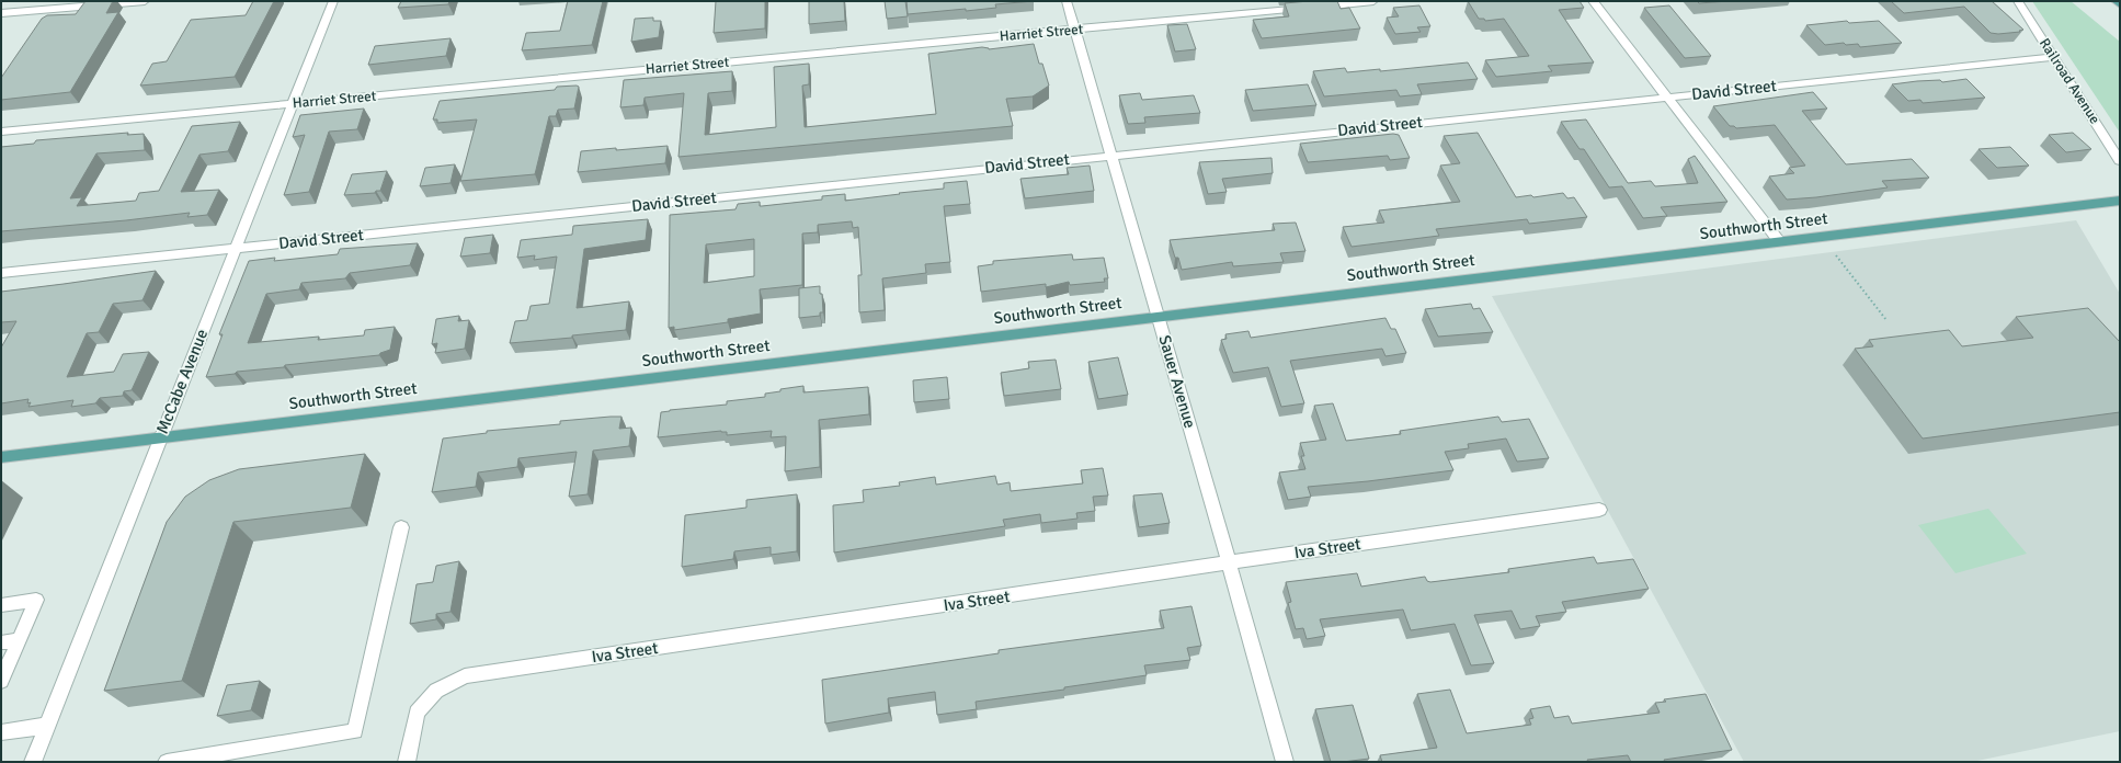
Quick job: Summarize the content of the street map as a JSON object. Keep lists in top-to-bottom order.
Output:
{
  "streets": {
    "main road": ["Southworth Street"],
    "street": [
      "Harriet Street",
      "Railroad Avenue",
      "David Street",
      "McCabe Avenue",
      "Sauer Avenue",
      "Iva Street"
    ]
  },
  "crossings": [
    ["Harriet Street", "McCabe Avenue"],
    ["Harriet Street", "Sauer Avenue"],
    ["Railroad Avenue", "David Street"],
    ["David Street", "McCabe Avenue"],
    ["David Street", "Sauer Avenue"],
    ["Southworth Street", "McCabe Avenue"],
    ["Southworth Street", "Sauer Avenue"],
    ["Sauer Avenue", "Iva Street"]
  ]
}
